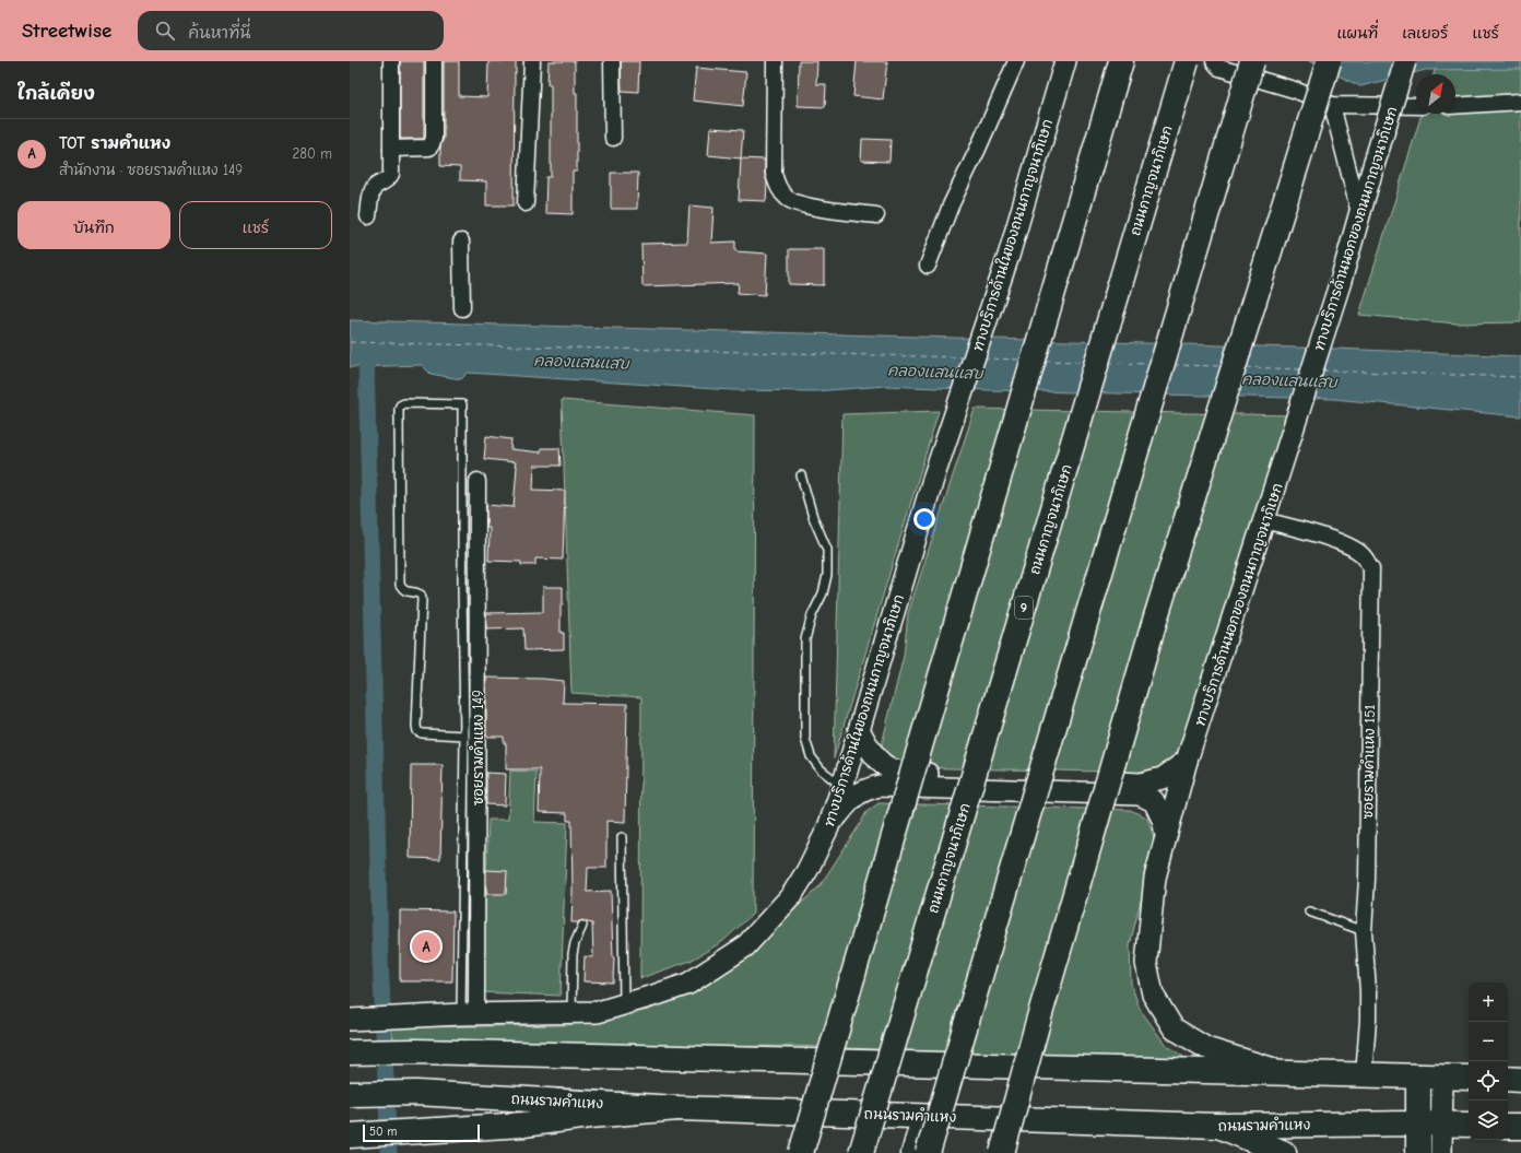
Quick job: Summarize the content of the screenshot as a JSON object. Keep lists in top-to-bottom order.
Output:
{
  "streets": {
    "main road": [
      "ถนนกาญจนาภิเษก",
      "ทางบริการด้านนอกของถนนกาญจนาภิเษก",
      "ทางบริการด้านในของถนนกาญจนาภิเษก",
      "9",
      "ถนนรามคำแหง"
    ],
    "street": ["ซอยรามคำแหง 149", "ซอยรามคำแหง 151"]
  },
  "crossings": [
    ["ทางบริการด้านนอกของถนนกาญจนาภิเษก", "ซอยรามคำแหง 151"],
    ["ทางบริการด้านในของถนนกาญจนาภิเษก", "ซอยรามคำแหง 149"]
  ],
  "water": ["คลองแสนแสบ"],
  "scale_bar": "50 m",
  "north": "top right",
  "page": {
    "header": "Streetwise",
    "search": "ค้นหาที่นี่",
    "nav": ["แผนที่", "เลเยอร์", "แชร์"],
    "heading": "ใกล้เคียง",
    "list": [
      {
        "mark": "A",
        "name": "TOT รามคำแหง",
        "note": "สำนักงาน · ซอยรามคำแหง 149",
        "value": "280 m"
      }
    ],
    "buttons": ["บันทึก", "แชร์"],
    "pins": "A",
    "map_buttons": ["+", "−"],
    "scale": "50 m"
  }
}
